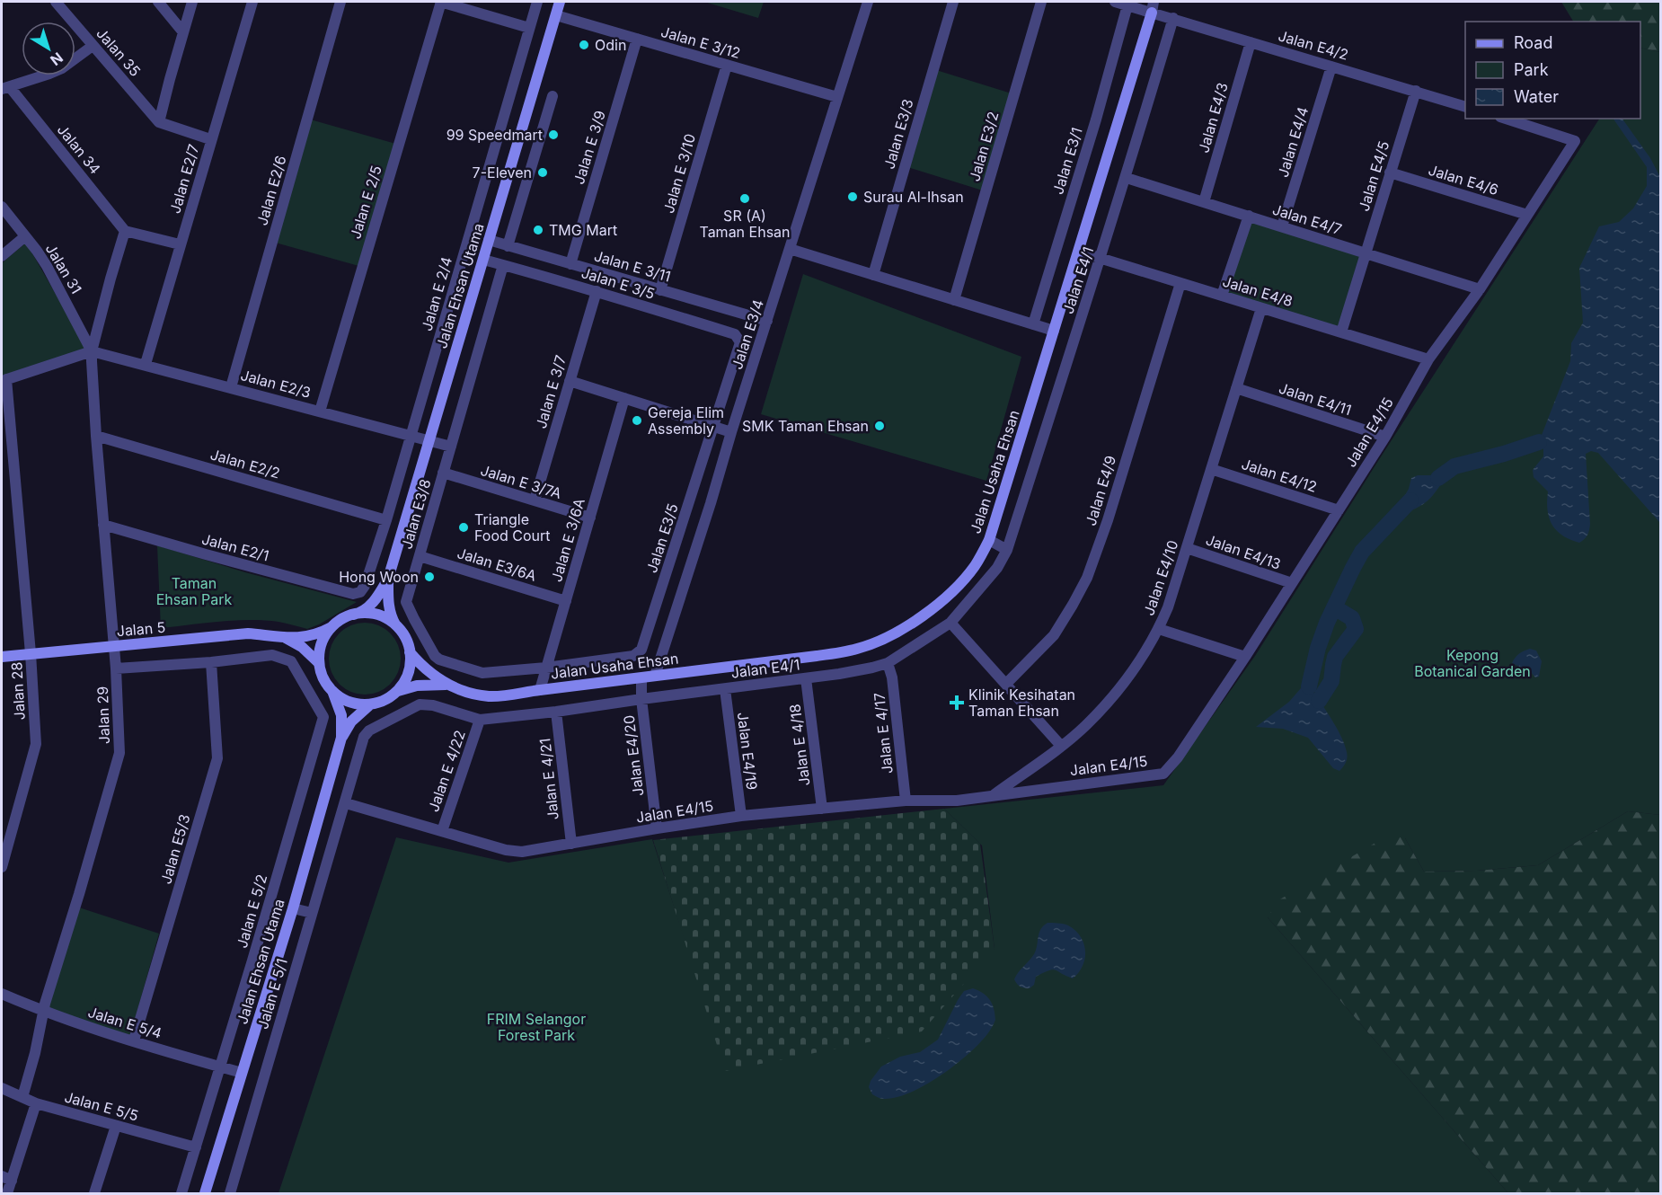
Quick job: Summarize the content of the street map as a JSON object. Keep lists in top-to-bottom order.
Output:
{
  "streets": {
    "street": [
      "Jalan E 3/12",
      "Jalan E4/2",
      "Jalan 35",
      "Jalan E4/3",
      "Jalan E3/3",
      "Jalan E4/4",
      "Jalan E3/2",
      "Jalan E 3/9",
      "Jalan 34",
      "Jalan E3/1",
      "Jalan E 3/10",
      "Jalan E4/5",
      "Jalan E2/7",
      "Jalan E4/6",
      "Jalan E2/6",
      "Jalan E 2/5",
      "Jalan E4/7",
      "Jalan E 3/11",
      "Jalan 31",
      "Jalan E4/1",
      "Jalan E 3/5",
      "Jalan Ehsan Utama",
      "Jalan E4/8",
      "Jalan E 2/4",
      "Jalan E3/4",
      "Jalan E2/3",
      "Jalan E 3/7",
      "Jalan E4/11",
      "Jalan E4/15",
      "Jalan E2/2",
      "Jalan Usaha Ehsan",
      "Jalan E4/12",
      "Jalan E 3/7A",
      "Jalan E4/9",
      "Jalan E3/8",
      "Jalan E3/5",
      "Jalan E 3/6A",
      "Jalan E2/1",
      "Jalan E4/13",
      "Jalan E3/6A",
      "Jalan E4/10",
      "Jalan 5",
      "Jalan 28",
      "Jalan 29",
      "Jalan E 4/17",
      "Jalan E 4/18",
      "Jalan E4/19",
      "Jalan E4/20",
      "Jalan E 4/22",
      "Jalan E 4/21",
      "Jalan E5/3",
      "Jalan E 5/2",
      "Jalan E 5/1",
      "Jalan E 5/4",
      "Jalan E 5/5"
    ]
  },
  "crossings": [
    ["Jalan E 3/12", "Jalan E 3/9"],
    ["Jalan E 3/12", "Jalan E 3/10"],
    ["Jalan E 3/12", "Jalan Ehsan Utama"],
    ["Jalan E 3/12", "Jalan E3/4"],
    ["Jalan E4/2", "Jalan E4/3"],
    ["Jalan E4/2", "Jalan E4/4"],
    ["Jalan E4/2", "Jalan E3/1"],
    ["Jalan E4/2", "Jalan E4/5"],
    ["Jalan E4/2", "Jalan E4/1"],
    ["Jalan E4/2", "Jalan Usaha Ehsan"],
    ["Jalan E4/3", "Jalan E4/7"],
    ["Jalan E4/4", "Jalan E4/7"],
    ["Jalan E 3/9", "Jalan E 3/11"],
    ["Jalan E 3/10", "Jalan E 3/11"],
    ["Jalan E4/5", "Jalan E4/6"],
    ["Jalan E4/5", "Jalan E4/7"],
    ["Jalan E4/5", "Jalan E4/8"],
    ["Jalan E2/7", "Jalan E2/3"],
    ["Jalan E4/6", "Jalan E4/15"],
    ["Jalan E2/6", "Jalan E2/3"],
    ["Jalan E 2/5", "Jalan E2/3"],
    ["Jalan E4/7", "Jalan E4/1"],
    ["Jalan E4/7", "Jalan E4/15"],
    ["Jalan E 3/11", "Jalan Ehsan Utama"],
    ["Jalan E 3/11", "Jalan E3/4"],
    ["Jalan 31", "Jalan E2/3"],
    ["Jalan 31", "Jalan 29"],
    ["Jalan E4/1", "Jalan E4/8"],
    ["Jalan E4/1", "Jalan E 4/17"],
    ["Jalan E4/1", "Jalan E 4/18"],
    ["Jalan E4/1", "Jalan E4/19"],
    ["Jalan E4/1", "Jalan E4/20"],
    ["Jalan E4/1", "Jalan E 4/22"],
    ["Jalan E4/1", "Jalan E 4/21"],
    ["Jalan E4/1", "Jalan E 5/1"],
    ["Jalan E 3/5", "Jalan Ehsan Utama"],
    ["Jalan E 3/5", "Jalan E 3/7"],
    ["Jalan E 3/5", "Jalan E3/8"],
    ["Jalan E 3/5", "Jalan E3/5"],
    ["Jalan Ehsan Utama", "Jalan E2/3"],
    ["Jalan Ehsan Utama", "Jalan Usaha Ehsan"],
    ["Jalan Ehsan Utama", "Jalan 5"],
    ["Jalan Ehsan Utama", "Jalan E 5/4"],
    ["Jalan E4/8", "Jalan E4/15"],
    ["Jalan E4/8", "Jalan Usaha Ehsan"],
    ["Jalan E4/8", "Jalan E4/9"],
    ["Jalan E4/8", "Jalan E4/10"],
    ["Jalan E 2/4", "Jalan E2/3"],
    ["Jalan E 2/4", "Jalan E2/2"],
    ["Jalan E 2/4", "Jalan E2/1"],
    ["Jalan E3/4", "Jalan Usaha Ehsan"],
    ["Jalan E2/3", "Jalan E3/8"],
    ["Jalan E2/3", "Jalan 29"],
    ["Jalan E 3/7", "Jalan E 3/7A"],
    ["Jalan E4/11", "Jalan E4/15"],
    ["Jalan E4/11", "Jalan E4/10"],
    ["Jalan E4/15", "Jalan E4/12"],
    ["Jalan E4/15", "Jalan E4/13"],
    ["Jalan E4/15", "Jalan E4/10"],
    ["Jalan E4/15", "Jalan E 4/17"],
    ["Jalan E4/15", "Jalan E 4/18"],
    ["Jalan E4/15", "Jalan E4/19"],
    ["Jalan E4/15", "Jalan E4/20"],
    ["Jalan E4/15", "Jalan E 4/22"],
    ["Jalan E4/15", "Jalan E 4/21"],
    ["Jalan E4/15", "Jalan E 5/1"],
    ["Jalan E2/2", "Jalan 29"],
    ["Jalan Usaha Ehsan", "Jalan E 3/6A"],
    ["Jalan Usaha Ehsan", "Jalan 5"],
    ["Jalan Usaha Ehsan", "Jalan E4/20"],
    ["Jalan E4/12", "Jalan E4/10"],
    ["Jalan E 3/7A", "Jalan E3/8"],
    ["Jalan E 3/7A", "Jalan E 3/6A"],
    ["Jalan E3/8", "Jalan E3/5"],
    ["Jalan E3/8", "Jalan E 3/6A"],
    ["Jalan E3/8", "Jalan E3/6A"],
    ["Jalan E3/5", "Jalan E 3/6A"],
    ["Jalan E 3/6A", "Jalan E3/6A"],
    ["Jalan E2/1", "Jalan 29"],
    ["Jalan E4/13", "Jalan E4/10"],
    ["Jalan 5", "Jalan 28"],
    ["Jalan 5", "Jalan 29"],
    ["Jalan 29", "Jalan E 5/4"],
    ["Jalan 29", "Jalan E 5/5"],
    ["Jalan E 4/22", "Jalan E 5/1"],
    ["Jalan E5/3", "Jalan E 5/2"],
    ["Jalan E5/3", "Jalan E 5/4"],
    ["Jalan E 5/2", "Jalan E 5/4"],
    ["Jalan E 5/2", "Jalan E 5/5"]
  ],
  "parks": ["Taman Ehsan Park", "Kepong Botanical Garden", "FRIM Selangor Forest Park"],
  "places": {
    "other": [
      "Odin",
      "99 Speedmart",
      "7-Eleven",
      "Surau Al-Ihsan",
      "SR (A) Taman Ehsan",
      "TMG Mart",
      "Gereja Elim Assembly",
      "SMK Taman Ehsan",
      "Triangle Food Court",
      "Hong Woon"
    ],
    "health": ["Klinik Kesihatan Taman Ehsan"]
  },
  "legend": ["Road", "Park", "Water"],
  "north": "bottom right"
}
